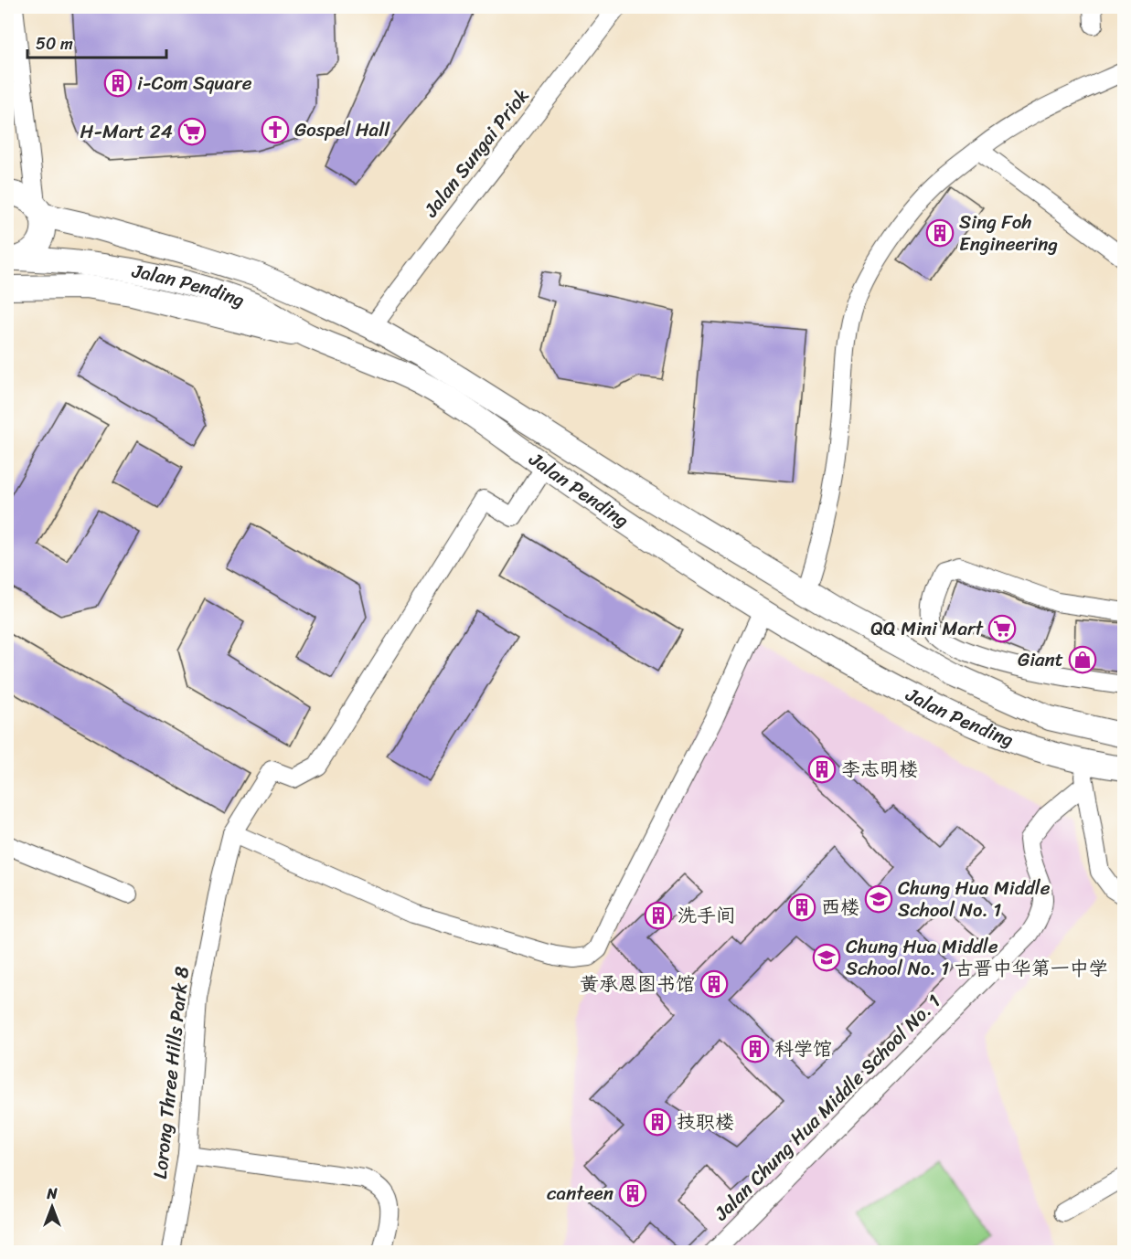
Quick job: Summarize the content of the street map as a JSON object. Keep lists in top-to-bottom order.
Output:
{
  "streets": {
    "main road": ["Jalan Pending"],
    "street": ["Jalan Sungai Priok", "Lorong Three Hills Park 8", "Jalan Chung Hua Middle School No. 1"]
  },
  "crossings": [
    ["Jalan Sungai Priok", "Jalan Pending"]
  ],
  "places": {
    "building": [
      "i-Com Square",
      "Sing Foh Engineering",
      "李志明楼",
      "西楼",
      "洗手间",
      "黄承恩图书馆",
      "科学馆",
      "技职楼",
      "canteen"
    ],
    "church": ["Gospel Hall"],
    "supermarket": ["H-Mart 24", "QQ Mini Mart"],
    "shop": ["Giant"],
    "school or university": ["Chung Hua Middle School No. 1", "Chung Hua Middle School No. 1 古晋中华第一中学"]
  },
  "scale_bar": "50 m",
  "north": "top"
}
